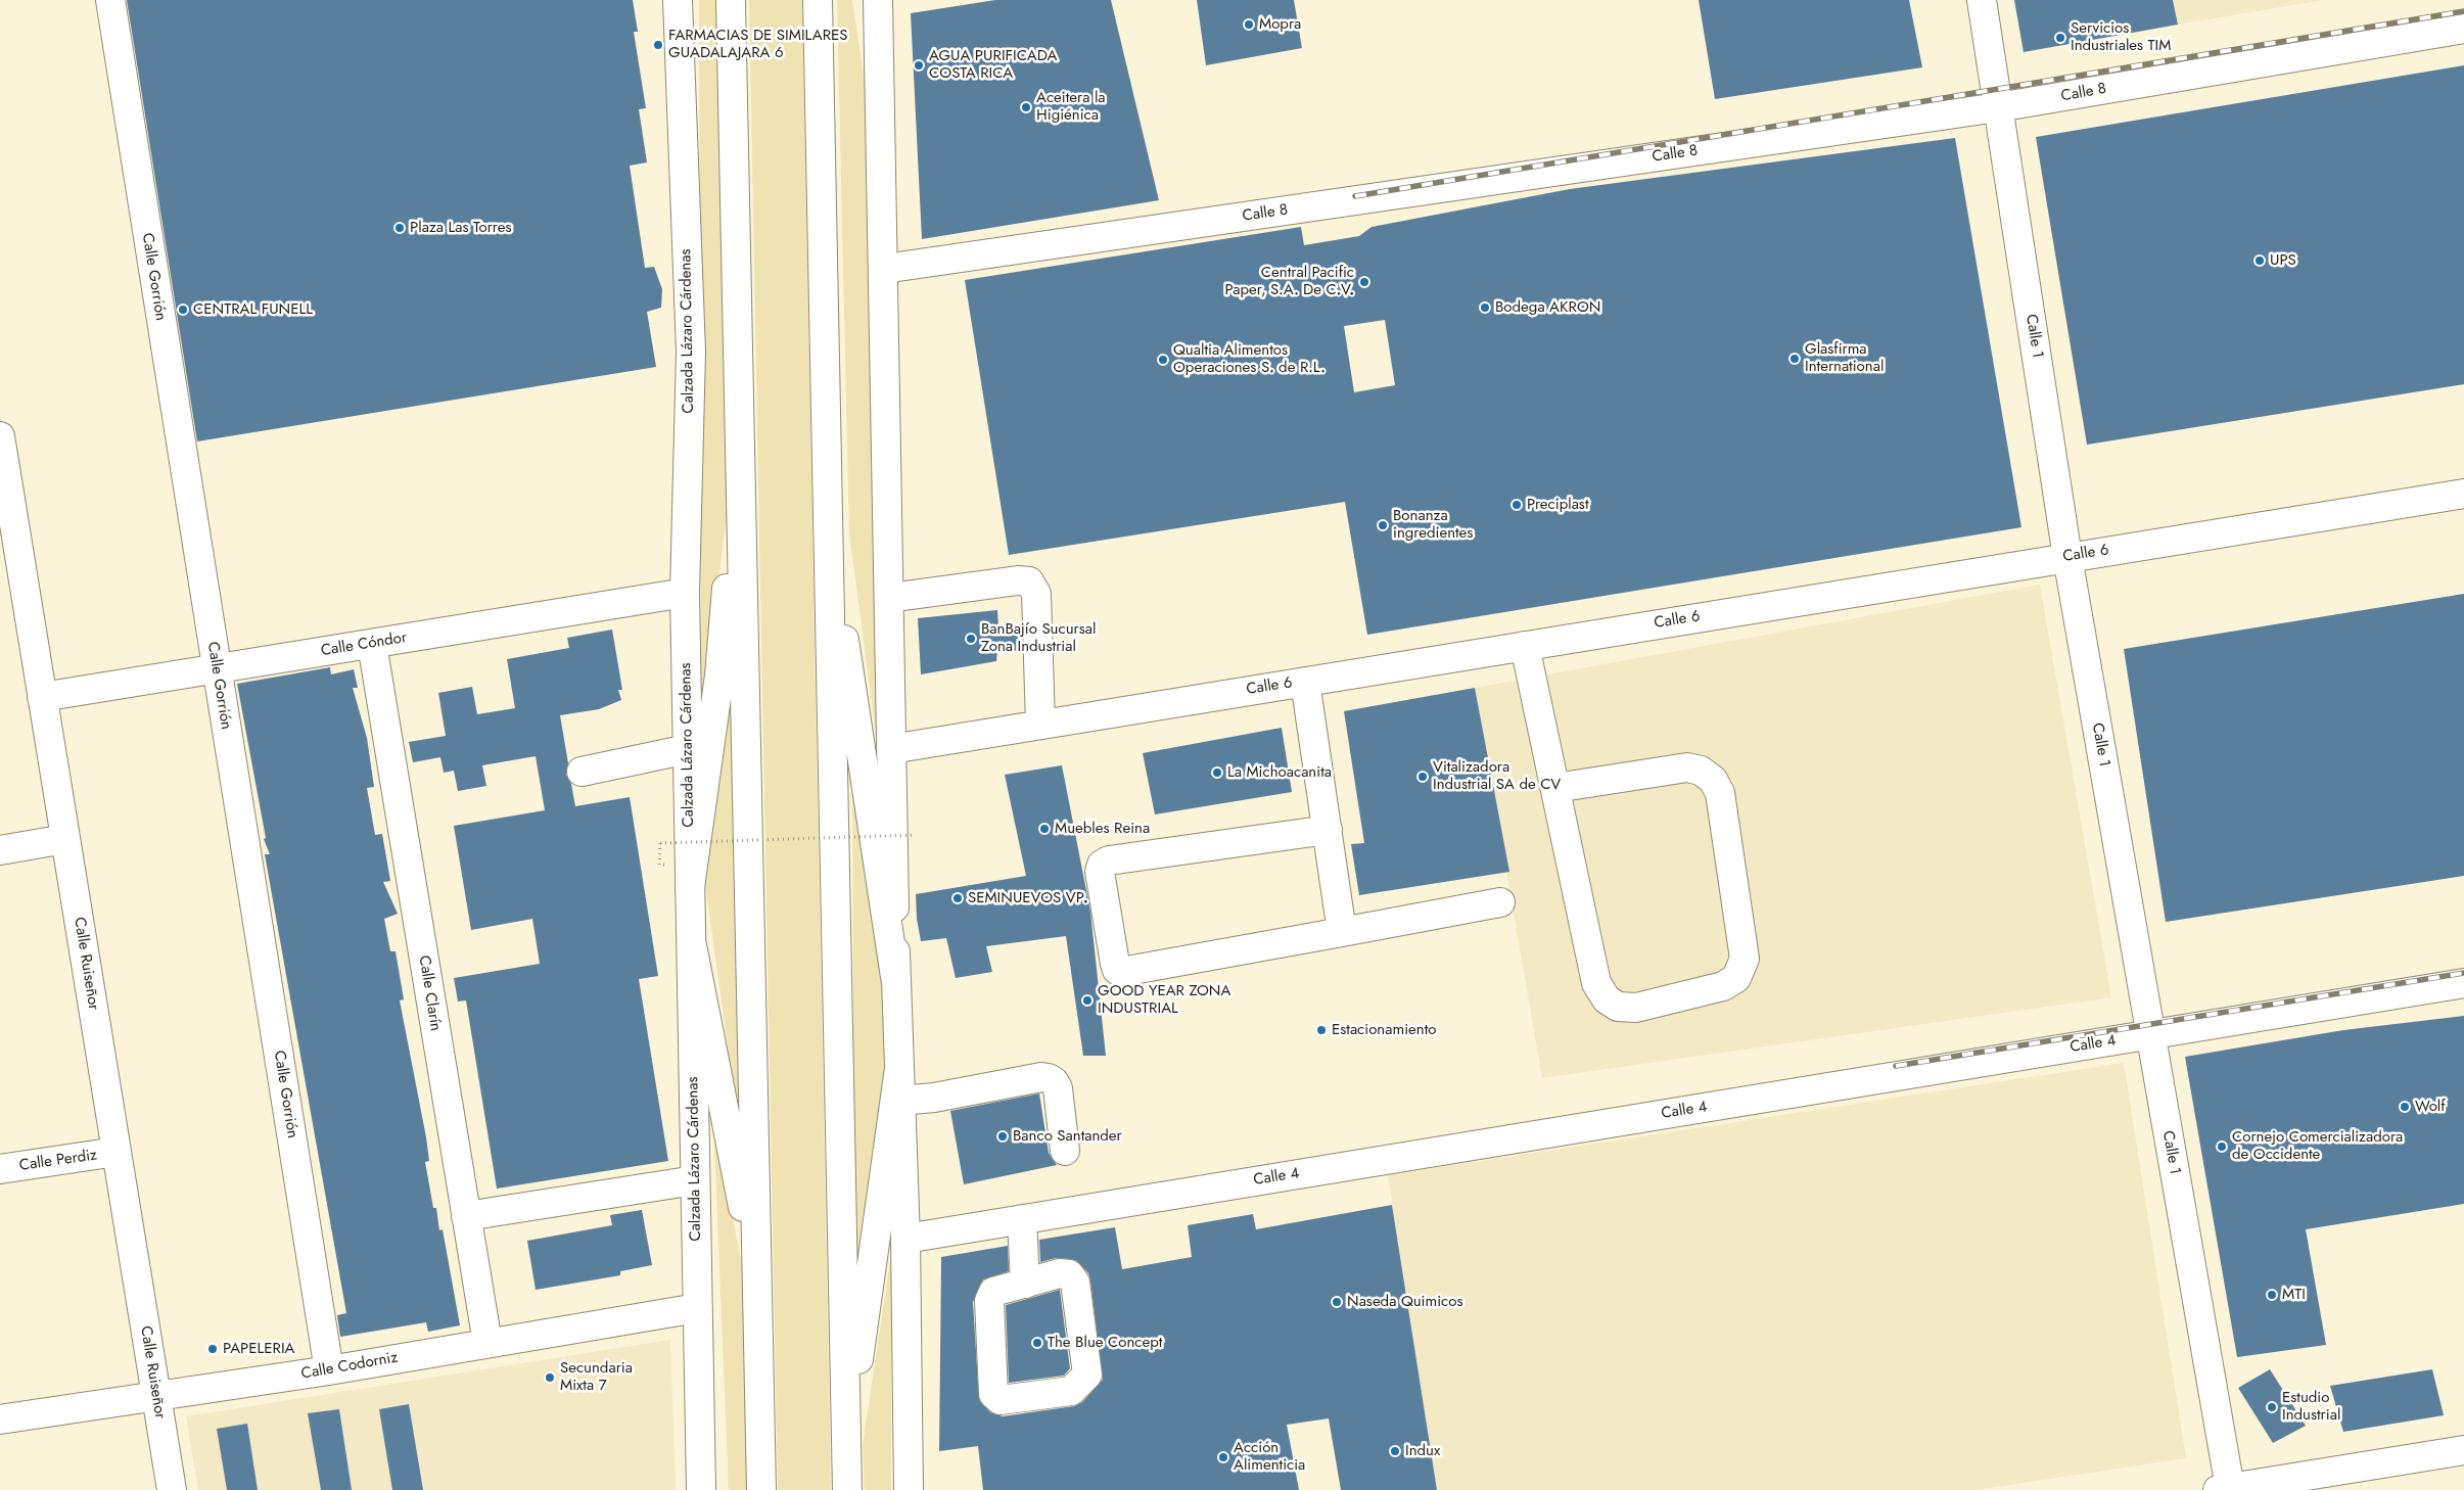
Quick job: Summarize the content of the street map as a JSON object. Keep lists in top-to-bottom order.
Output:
{
  "streets": {
    "main road": [
      "Calle 8",
      "Calle Gorrión",
      "Calzada Lázaro Cárdenas",
      "Calle 1",
      "Calle 6",
      "Calle Cóndor",
      "Calle Ruiseñor",
      "Calle Clarín",
      "Calle 4",
      "Calle Perdiz",
      "Calle Codorniz"
    ]
  },
  "crossings": [
    ["Calle 8", "Calle 1"],
    ["Calle Gorrión", "Calle Cóndor"],
    ["Calle Gorrión", "Calle Codorniz"],
    ["Calzada Lázaro Cárdenas", "Calle Cóndor"],
    ["Calzada Lázaro Cárdenas", "Calle Codorniz"],
    ["Calle 1", "Calle 6"],
    ["Calle 1", "Calle 4"],
    ["Calle Cóndor", "Calle Ruiseñor"],
    ["Calle Cóndor", "Calle Clarín"],
    ["Calle Ruiseñor", "Calle Perdiz"],
    ["Calle Ruiseñor", "Calle Codorniz"],
    ["Calle Clarín", "Calle Codorniz"]
  ],
  "places": [
    "Mopra",
    "Servicios Industriales TIM",
    "FARMACIAS DE SIMILARES GUADALAJARA 6",
    "AGUA PURIFICADA COSTA RICA",
    "Aceitera la Higiénica",
    "Plaza Las Torres",
    "UPS",
    "Central Pacific Paper, S.A. De C.V.",
    "Bodega AKRON",
    "CENTRAL FUNELL",
    "Glasfirma International",
    "Qualtia Alimentos Operaciones S. de R.L.",
    "Preciplast",
    "Bonanza ingredientes",
    "BanBajío Sucursal Zona Industrial",
    "La Michoacanita",
    "Vitalizadora Industrial SA de CV",
    "Muebles Reina",
    "SEMINUEVOS VP.",
    "GOOD YEAR ZONA INDUSTRIAL",
    "Estacionamiento",
    "Wolf",
    "Banco Santander",
    "Cornejo Comercializadora de Occidente",
    "MTI",
    "Naseda Quimicos",
    "The Blue Concept",
    "PAPELERIA",
    "Secundaria Mixta 7",
    "Estudio Industrial",
    "Indux",
    "Acción Alimenticia"
  ]
}
